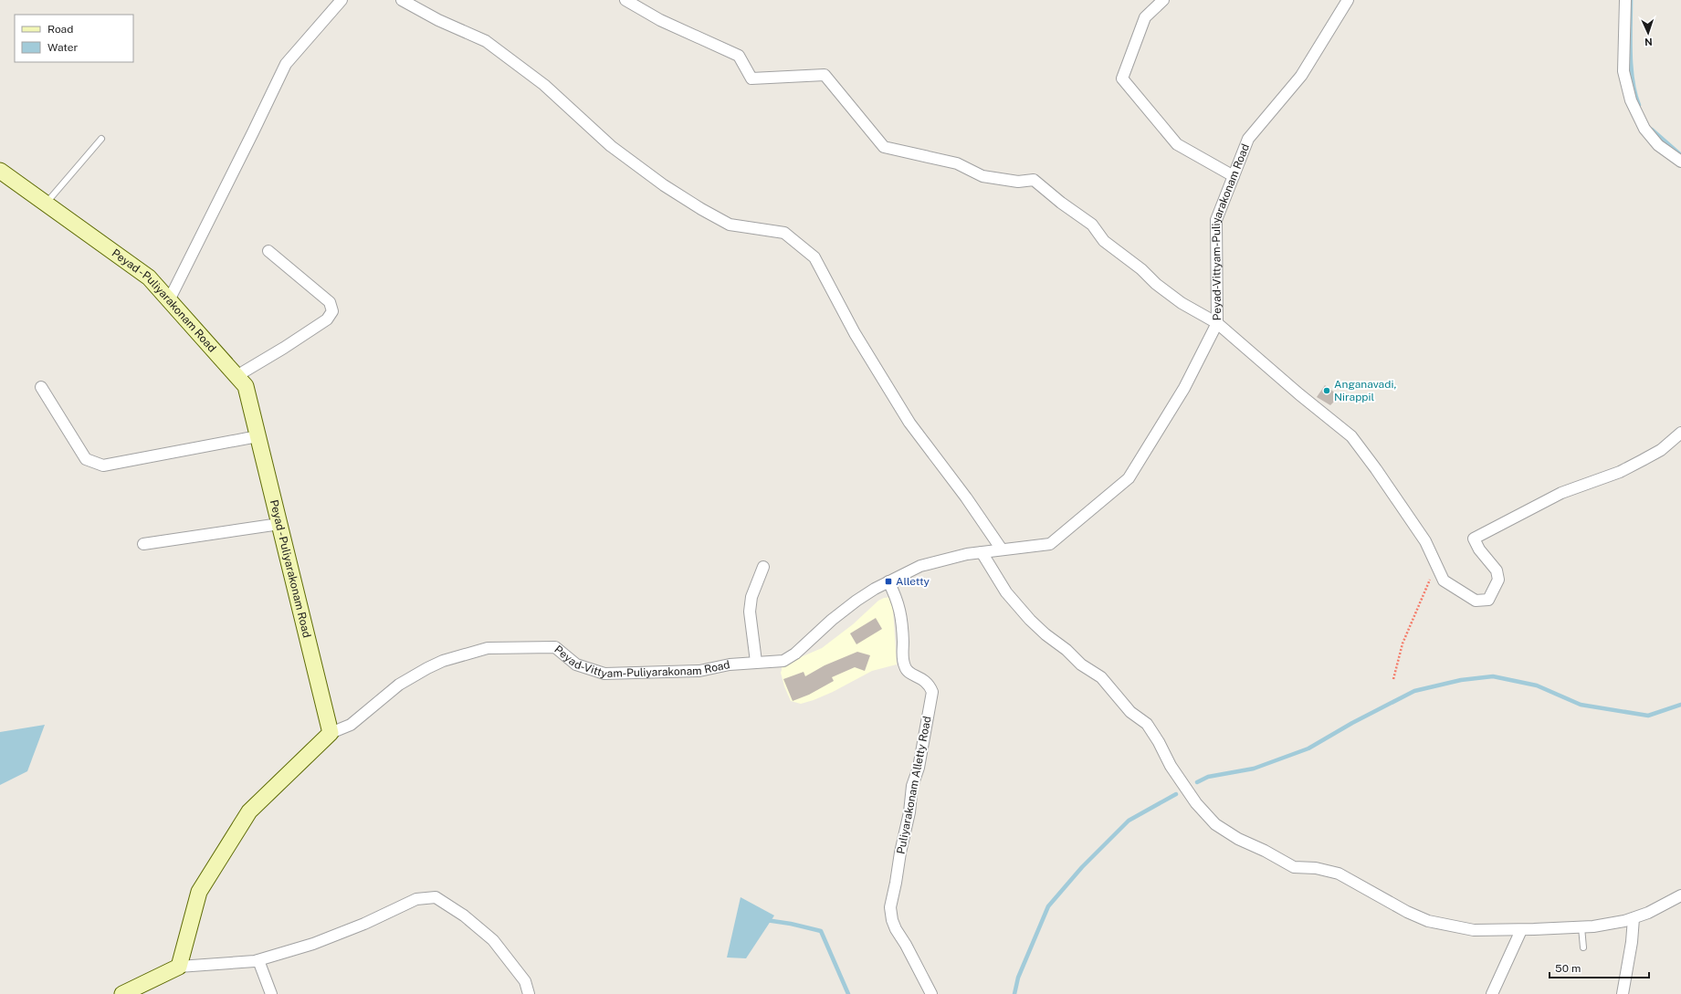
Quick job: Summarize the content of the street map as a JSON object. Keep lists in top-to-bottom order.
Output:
{
  "streets": {
    "main road": ["Peyad - Puliyarakonam Road"],
    "street": ["Peyad-Vittyam-Puliyarakonam Road", "Puliyarakonam Alletty Road"]
  },
  "crossings": [
    ["Peyad-Vittyam-Puliyarakonam Road", "Peyad - Puliyarakonam Road"],
    ["Peyad-Vittyam-Puliyarakonam Road", "Puliyarakonam Alletty Road"]
  ],
  "places": {
    "other": ["Anganavadi, Nirappil"],
    "transit": ["Alletty"]
  },
  "legend": ["Road", "Water"],
  "scale_bar": "50 m",
  "north": "bottom"
}
